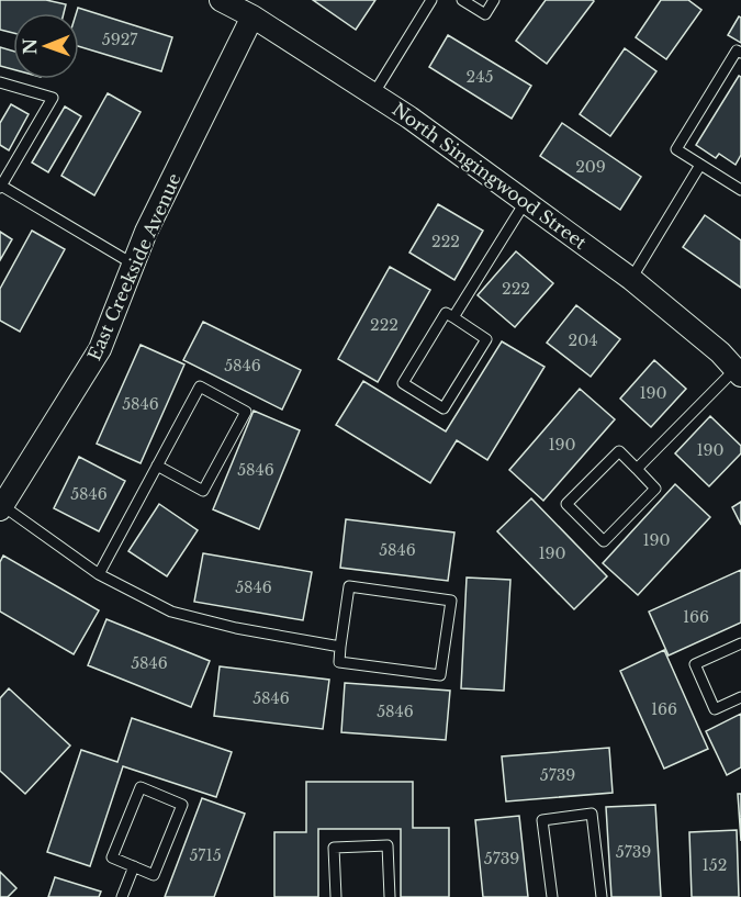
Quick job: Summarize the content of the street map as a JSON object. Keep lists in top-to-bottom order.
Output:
{
  "streets": {
    "street": ["North Singingwood Street", "East Creekside Avenue"]
  },
  "crossings": [
    ["North Singingwood Street", "East Creekside Avenue"]
  ],
  "house_numbers": [
    "5927",
    "245",
    "209",
    "222",
    "222",
    "222",
    "204",
    "5846",
    "190",
    "5846",
    "190",
    "190",
    "5846",
    "5846",
    "190",
    "5846",
    "190",
    "5846",
    "166",
    "5846",
    "5846",
    "166",
    "5846",
    "5739",
    "5739",
    "5715",
    "5739",
    "152"
  ],
  "north": "left"
}
